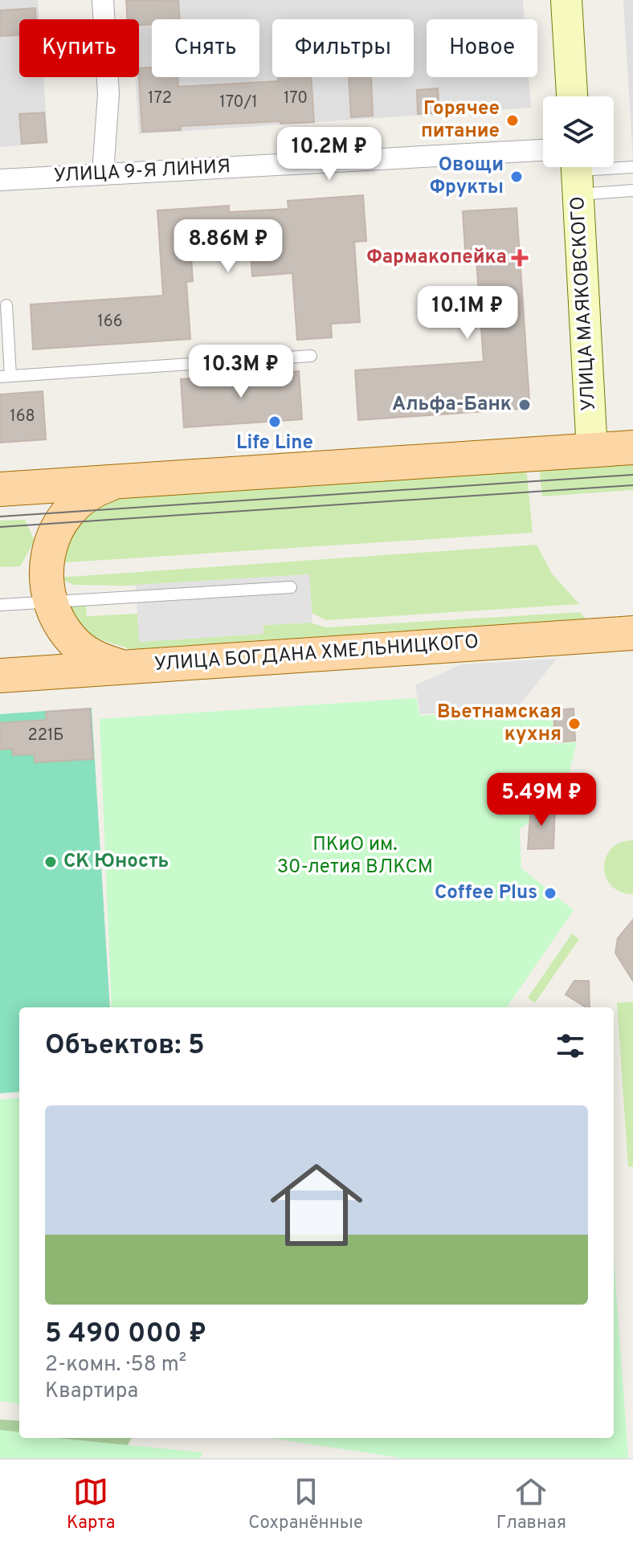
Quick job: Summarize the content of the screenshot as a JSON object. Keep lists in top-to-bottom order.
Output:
{
  "streets": {
    "main road": ["УЛИЦА МАЯКОВСКОГО", "УЛИЦА БОГДАНА ХМЕЛЬНИЦКОГО"],
    "street": ["УЛИЦА 9-Я ЛИНИЯ"]
  },
  "parks": ["ПКиО им. 30-летия ВЛКСМ"],
  "places": {
    "other": [
      "Горячее питание",
      "Овощи Фрукты",
      "Альфа-Банк",
      "Life Line",
      "Вьетнамская кухня",
      "СК Юность",
      "Coffee Plus"
    ],
    "health": ["Фармакопейка"]
  },
  "house_numbers": [
    "172",
    "170",
    "170/1",
    "166",
    "168",
    "221Б"
  ],
  "page": {
    "chip": [
      "Купить",
      "Снять",
      "Фильтры",
      "Новое"
    ],
    "price": [
      "10.2M ₽",
      "8.86M ₽",
      "10.1M ₽",
      "10.3M ₽",
      "5.49M ₽"
    ],
    "heading": "Объектов: 5",
    "list": [
      {
        "name": "5 490 000 ₽",
        "note": "2-комн. · 58 m² · Квартира"
      }
    ],
    "tabs": ["Карта", "Сохранённые", "Главная"]
  }
}
